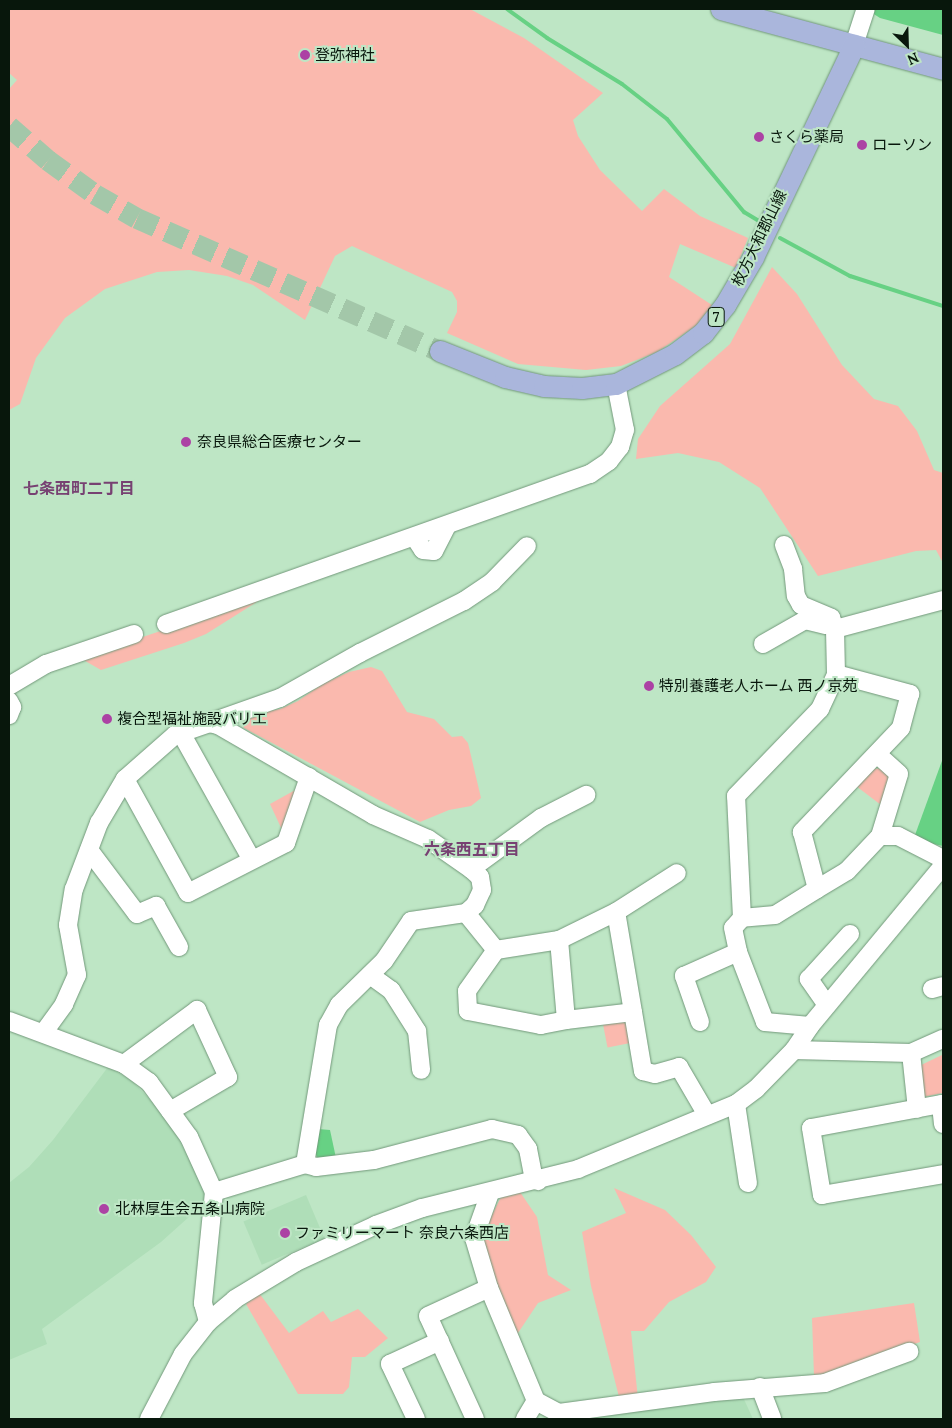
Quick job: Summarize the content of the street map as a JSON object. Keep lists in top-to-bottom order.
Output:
{
  "streets": {
    "main road": ["枚方大和郡山線", "7"]
  },
  "districts": ["七条西町二丁目", "六条西五丁目"],
  "places": [
    "登弥神社",
    "さくら薬局",
    "ローソン",
    "奈良県総合医療センター",
    "特別養護老人ホーム 西ノ京苑",
    "複合型福祉施設バリエ",
    "北林厚生会五条山病院",
    "ファミリーマート 奈良六条西店"
  ],
  "north": "bottom right"
}
